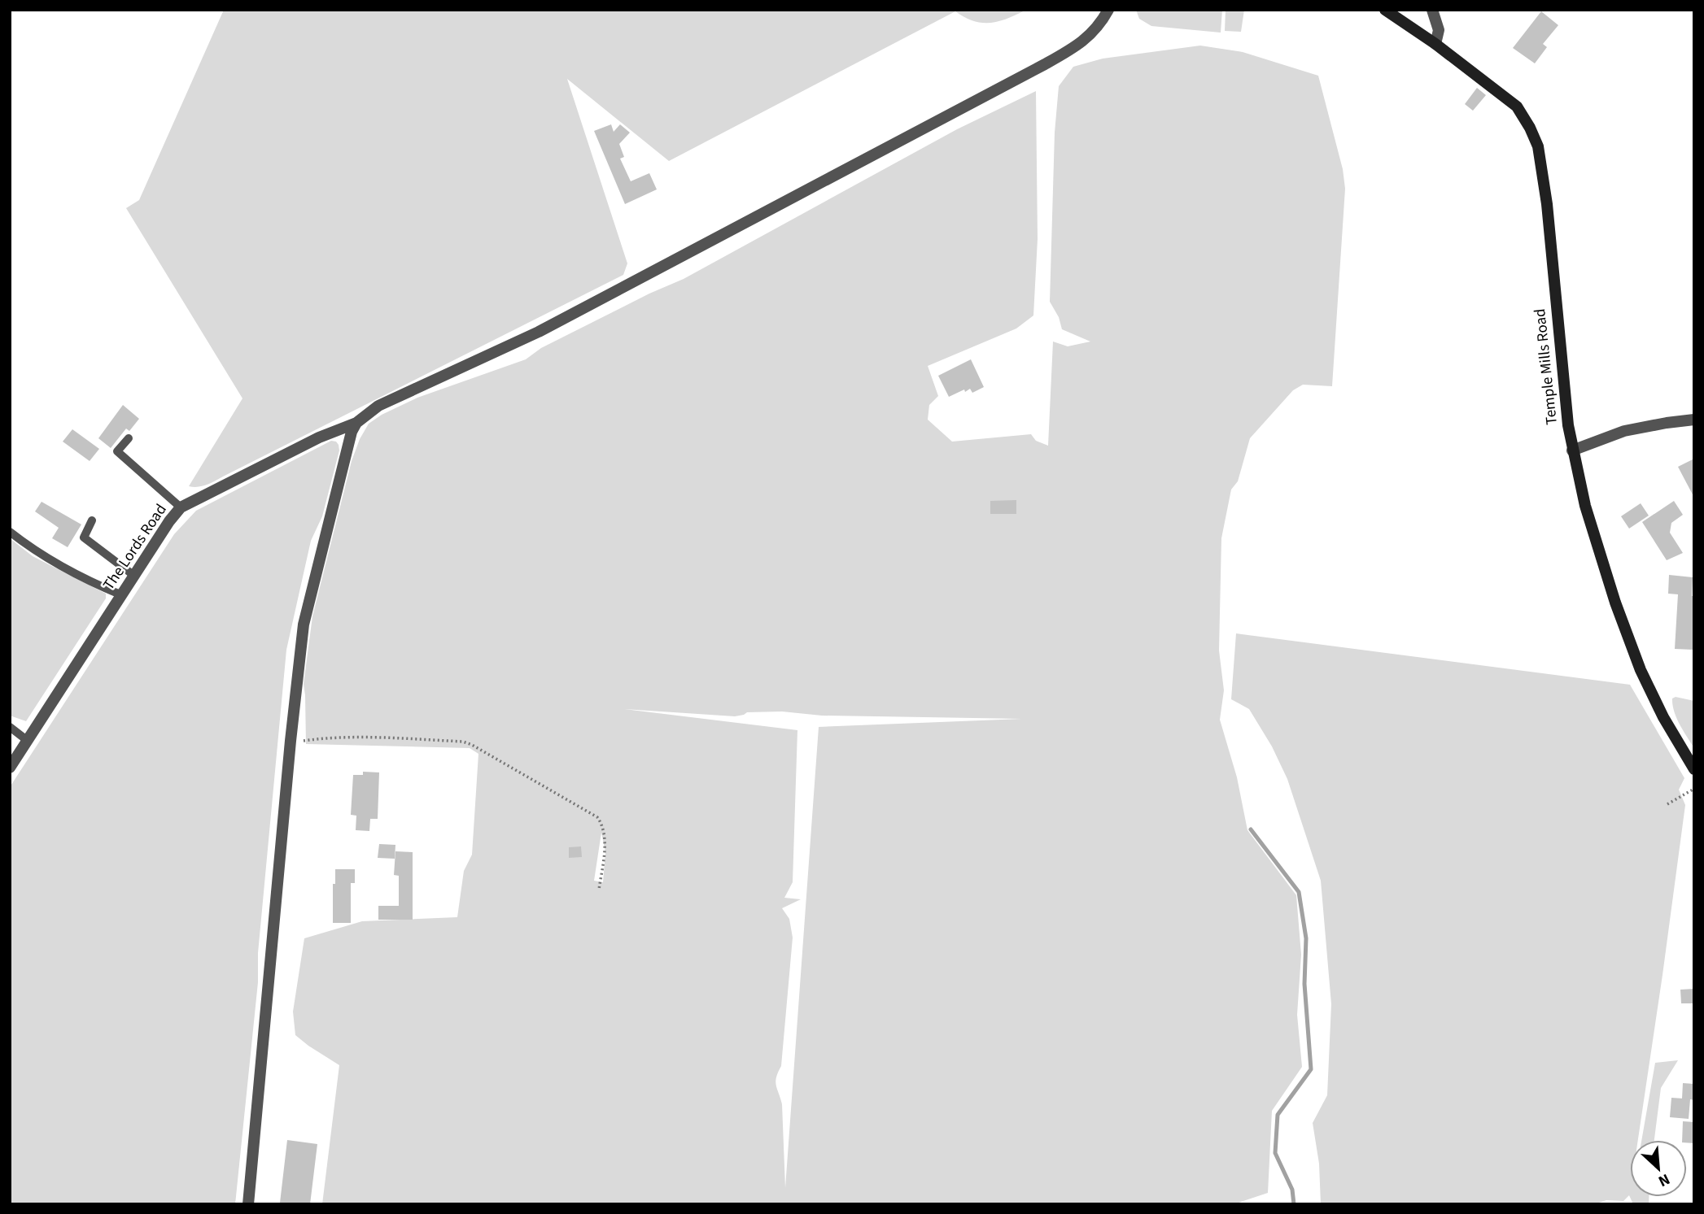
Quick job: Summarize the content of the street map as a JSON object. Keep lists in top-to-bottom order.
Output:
{
  "streets": {
    "street": ["Temple Mills Road", "The Lords Road"]
  },
  "north": "bottom right"
}
